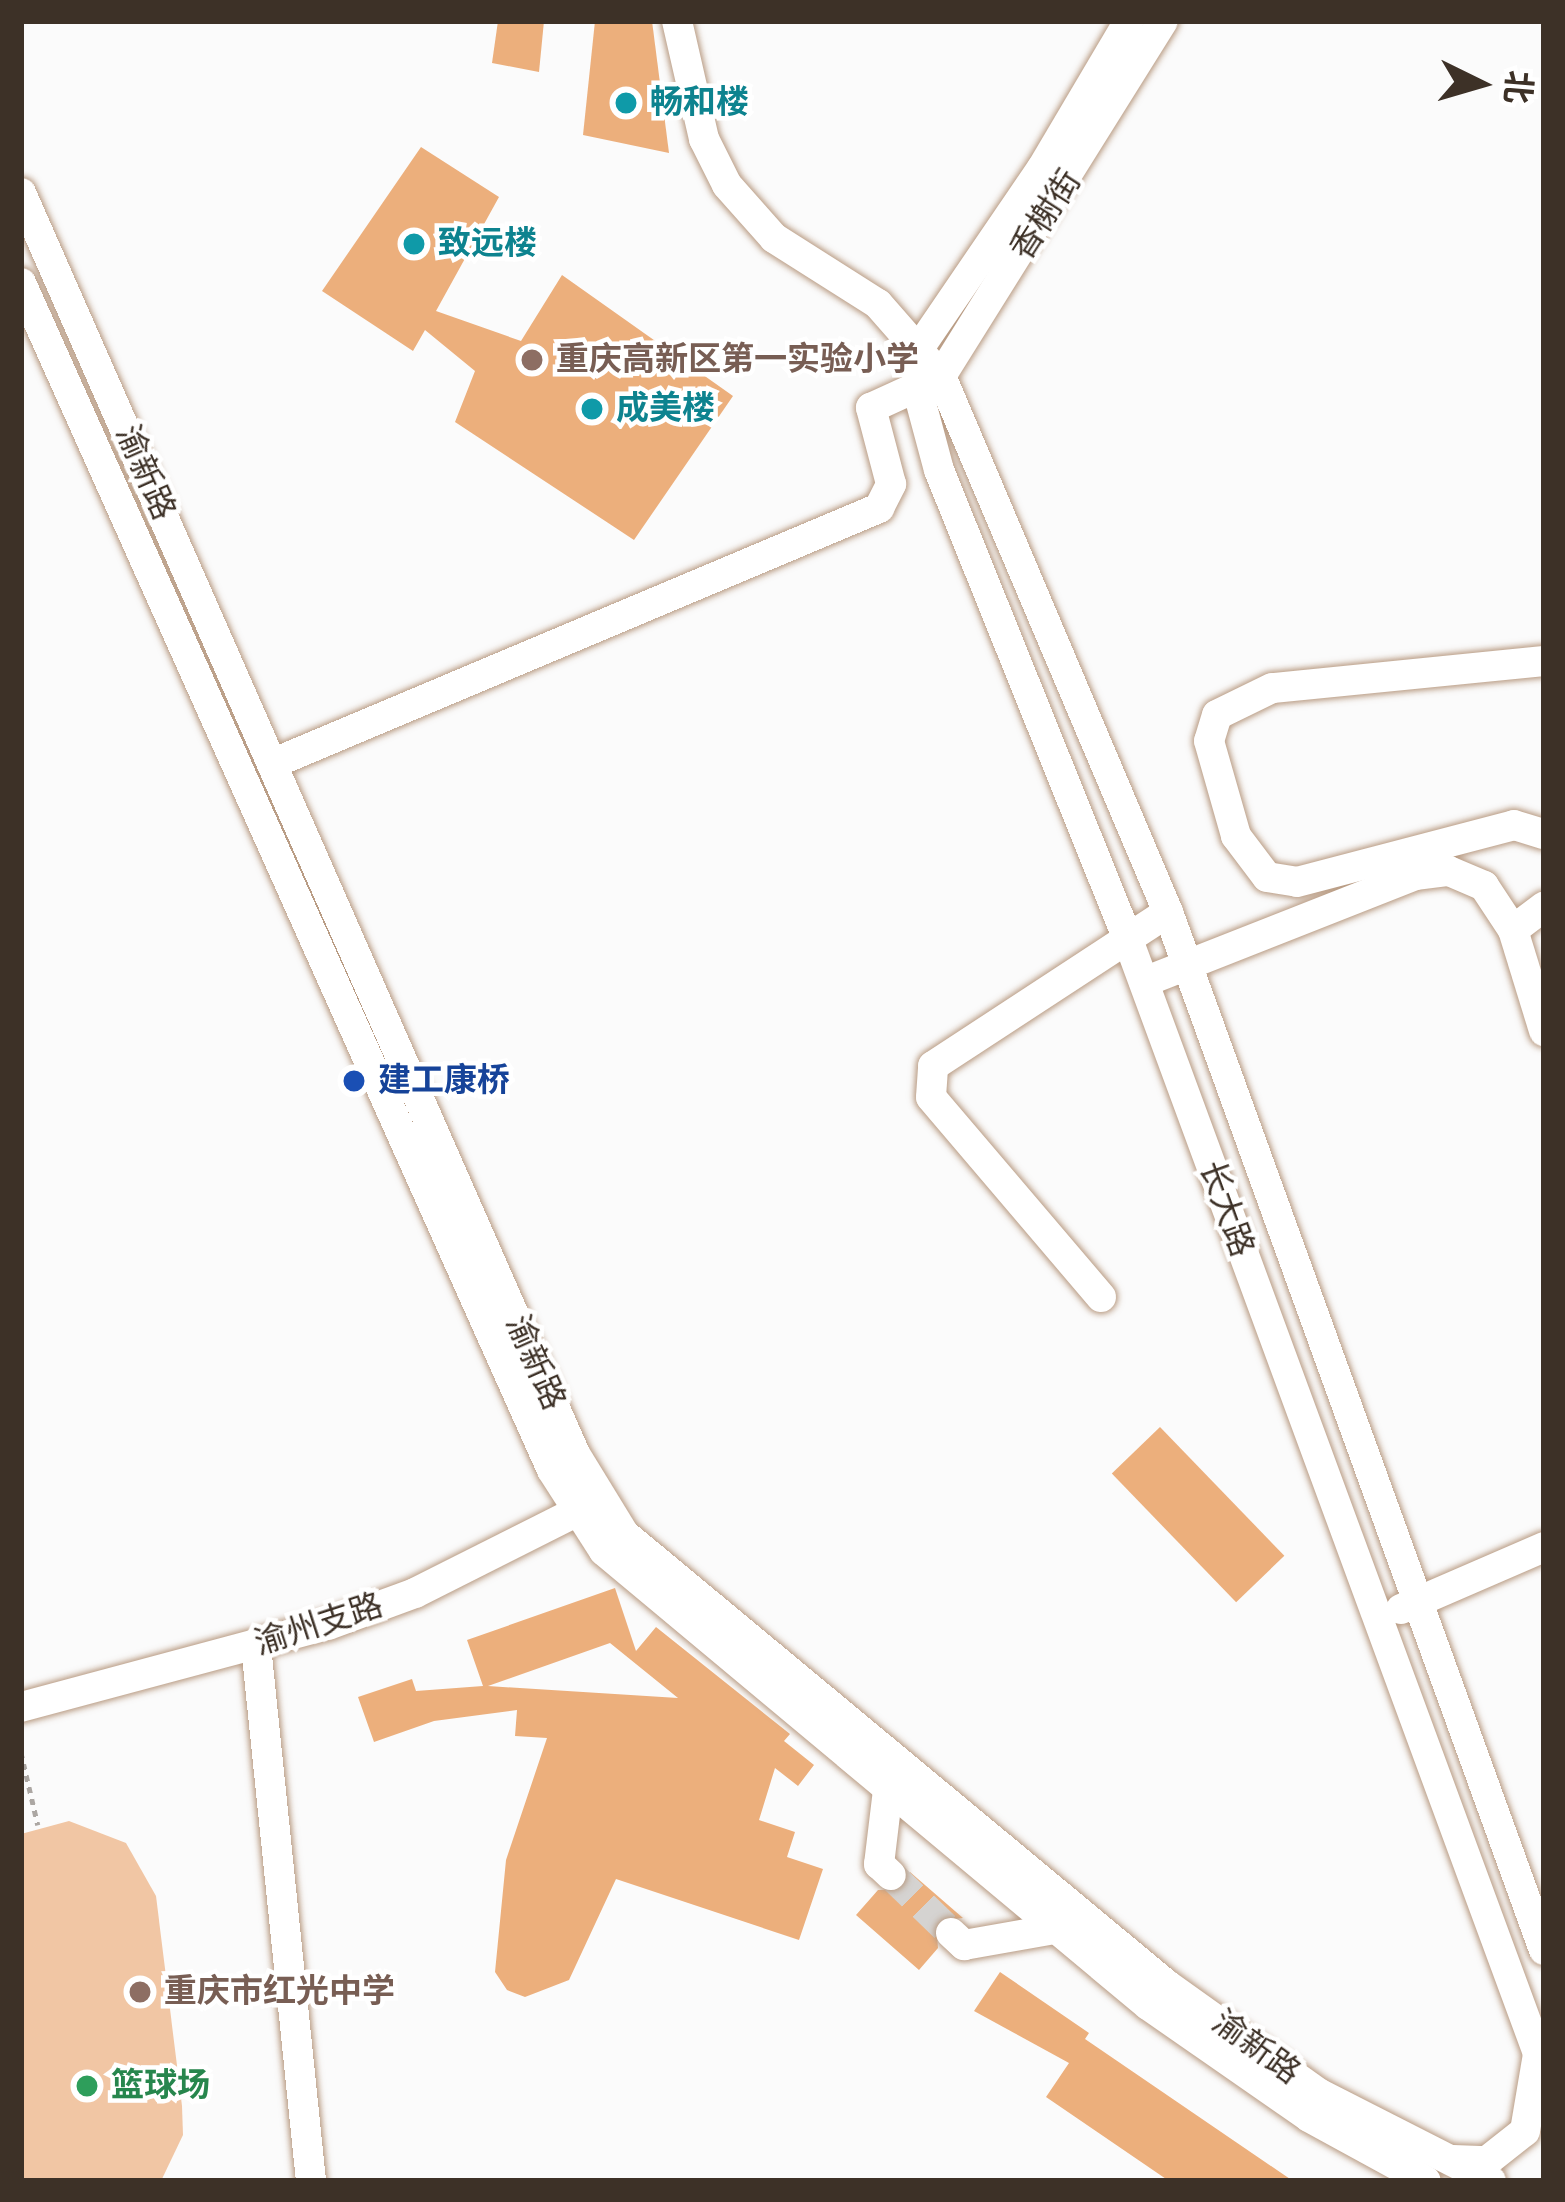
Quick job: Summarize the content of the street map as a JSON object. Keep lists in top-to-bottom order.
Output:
{
  "streets": {
    "street": [
      "香榭街",
      "渝新路",
      "长大路",
      "渝州支路"
    ]
  },
  "crossings": [
    ["香榭街", "长大路"],
    ["渝新路", "渝州支路"]
  ],
  "places": [
    "畅和楼",
    "致远楼",
    "重庆高新区第一实验小学",
    "成美楼",
    "建工康桥",
    "重庆市红光中学",
    "篮球场"
  ],
  "north": "right"
}
